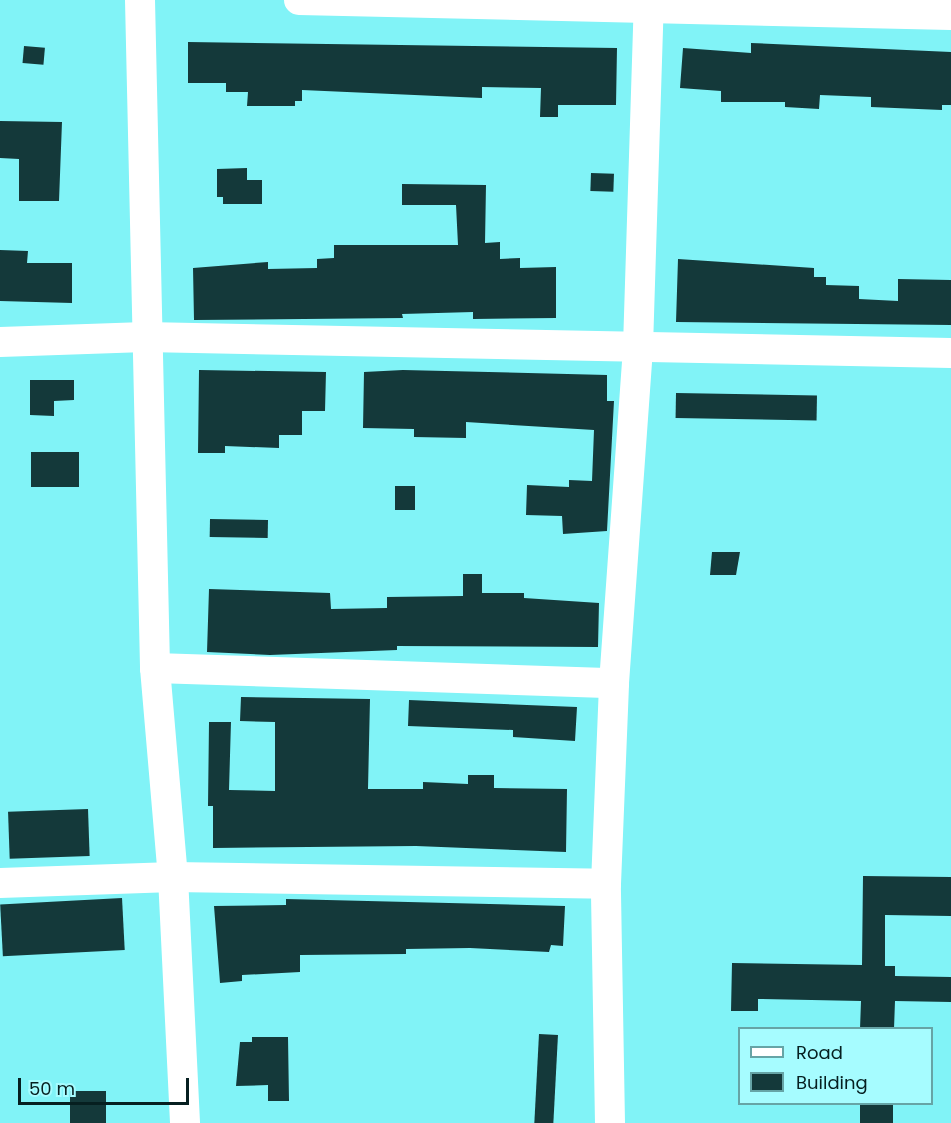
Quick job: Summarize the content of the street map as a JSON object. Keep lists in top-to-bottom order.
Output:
{
  "legend": ["Road", "Building"],
  "scale_bar": "50 m"
}
